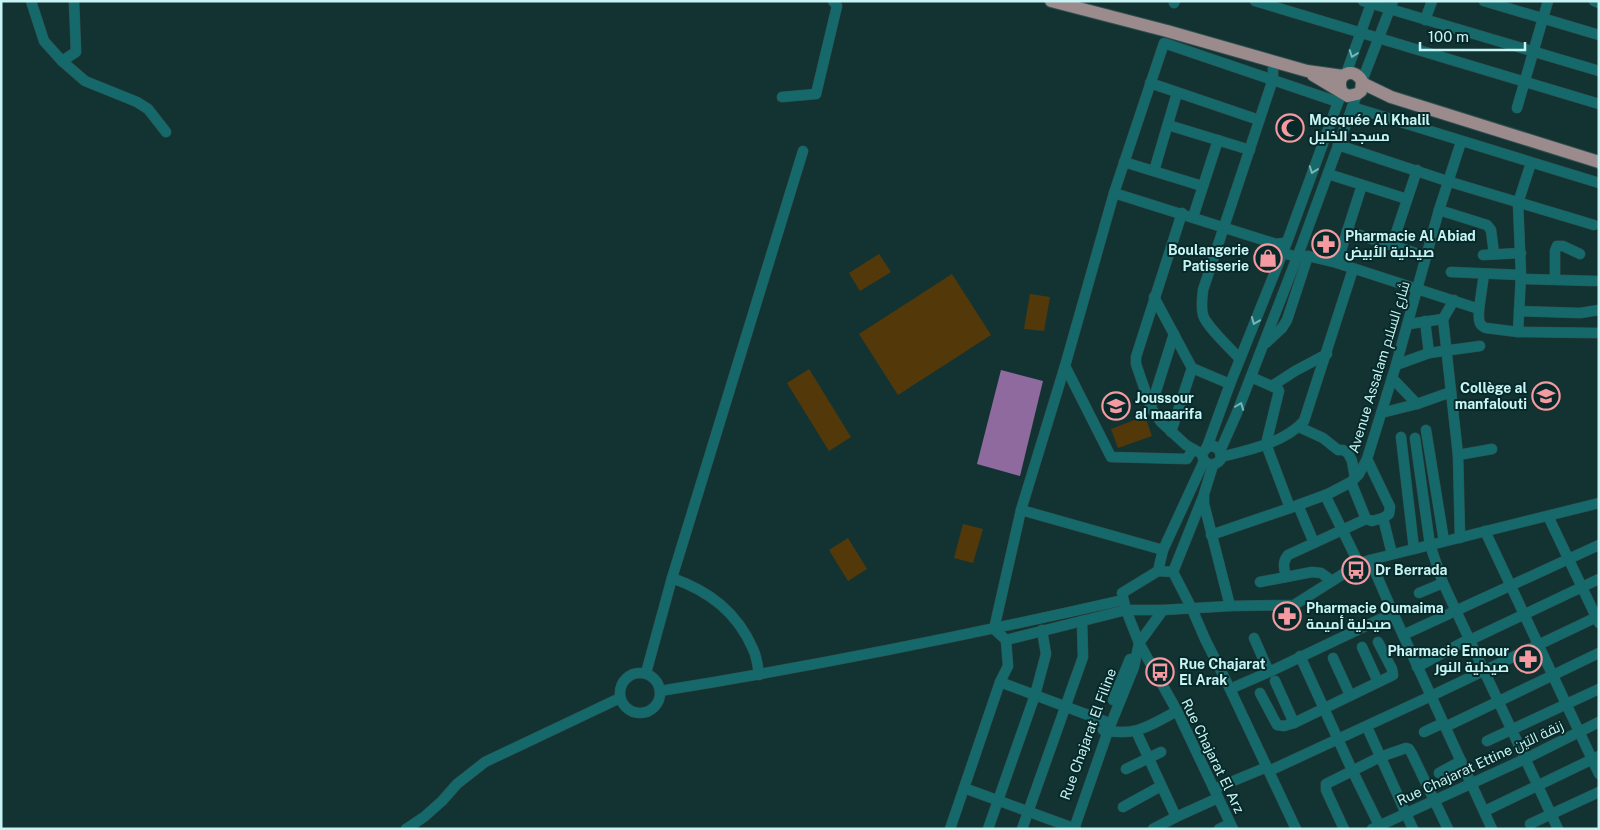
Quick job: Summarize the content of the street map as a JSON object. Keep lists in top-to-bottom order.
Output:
{
  "streets": {
    "street": [
      "Avenue Assalam شارع السلام",
      "Rue Chajarat El Filine",
      "Rue Chajarat El Arz",
      "Rue Chajarat Ettine زنقة التين"
    ]
  },
  "crossings": [
    ["Rue Chajarat El Filine", "Rue Chajarat El Arz"]
  ],
  "places": {
    "mosque": ["Mosquée Al Khalil مسجد الخليل"],
    "pharmacy": ["Pharmacie Al Abiad صيدلية الأبيض", "Pharmacie Oumaima صيدلية أميمة", "Pharmacie Ennour صيدلية النور"],
    "shop": ["Boulangerie Patisserie"],
    "school or university": ["Collège al manfalouti", "Joussour al maarifa"],
    "bus stop": ["Dr Berrada", "Rue Chajarat El Arak"]
  },
  "scale_bar": "100 m"
}
